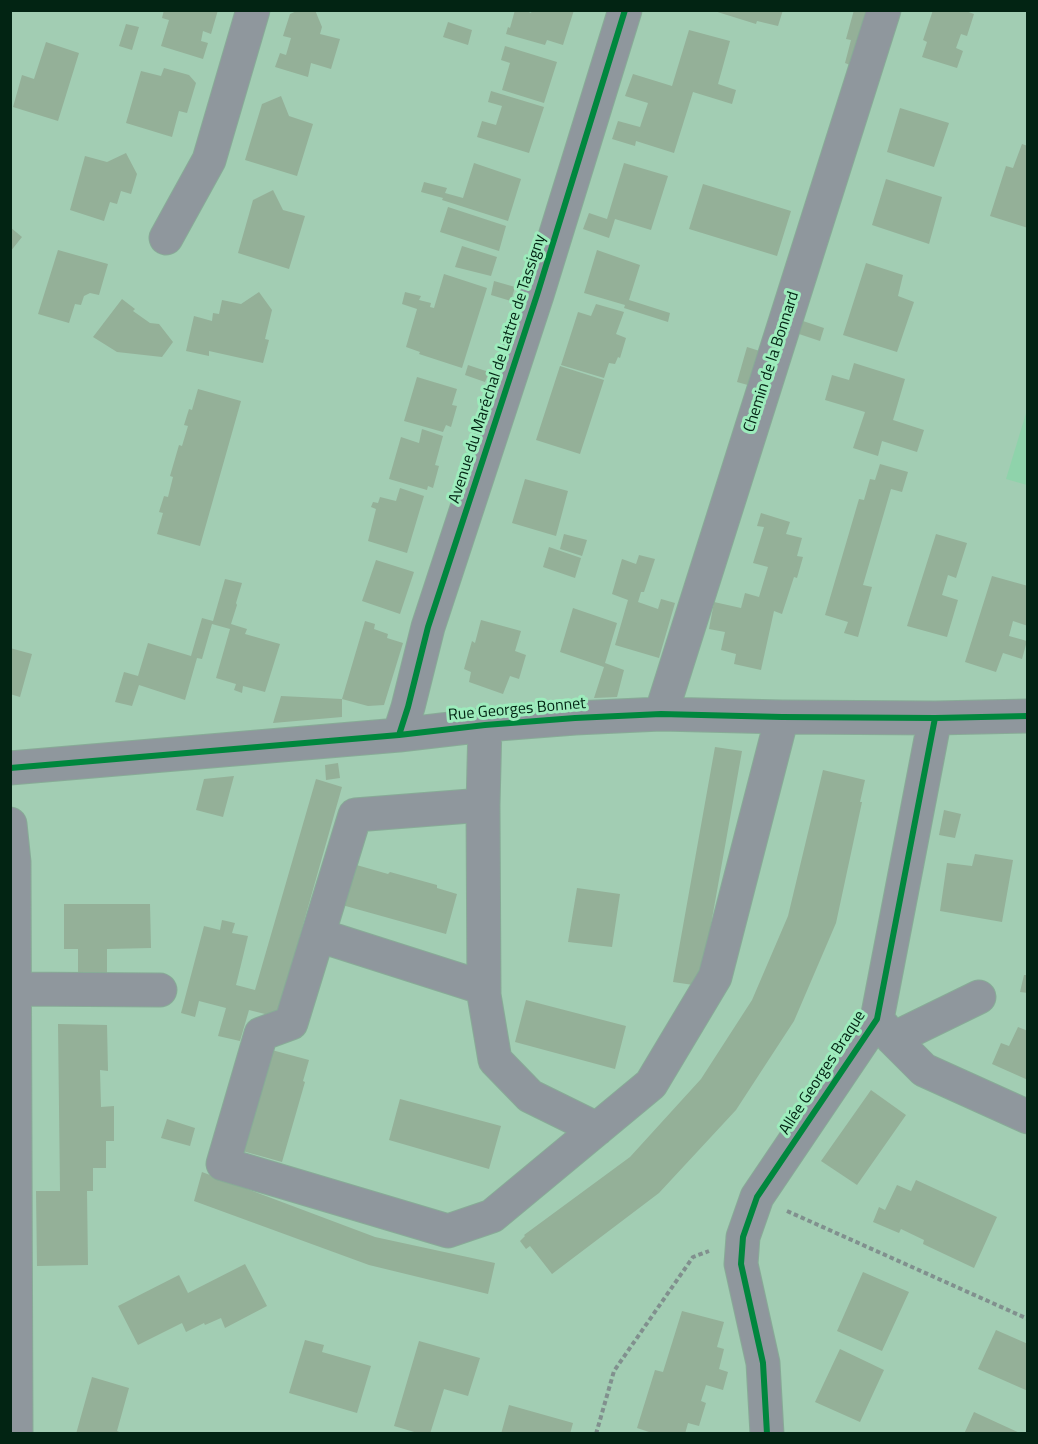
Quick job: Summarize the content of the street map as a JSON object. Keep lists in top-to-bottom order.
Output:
{
  "streets": {
    "street": [
      "Chemin de la Bonnard",
      "Avenue du Maréchal de Lattre de Tassigny",
      "Rue Georges Bonnet",
      "Allée Georges Braque"
    ]
  },
  "crossings": [
    ["Chemin de la Bonnard", "Rue Georges Bonnet"],
    ["Avenue du Maréchal de Lattre de Tassigny", "Rue Georges Bonnet"],
    ["Rue Georges Bonnet", "Allée Georges Braque"]
  ]
}
